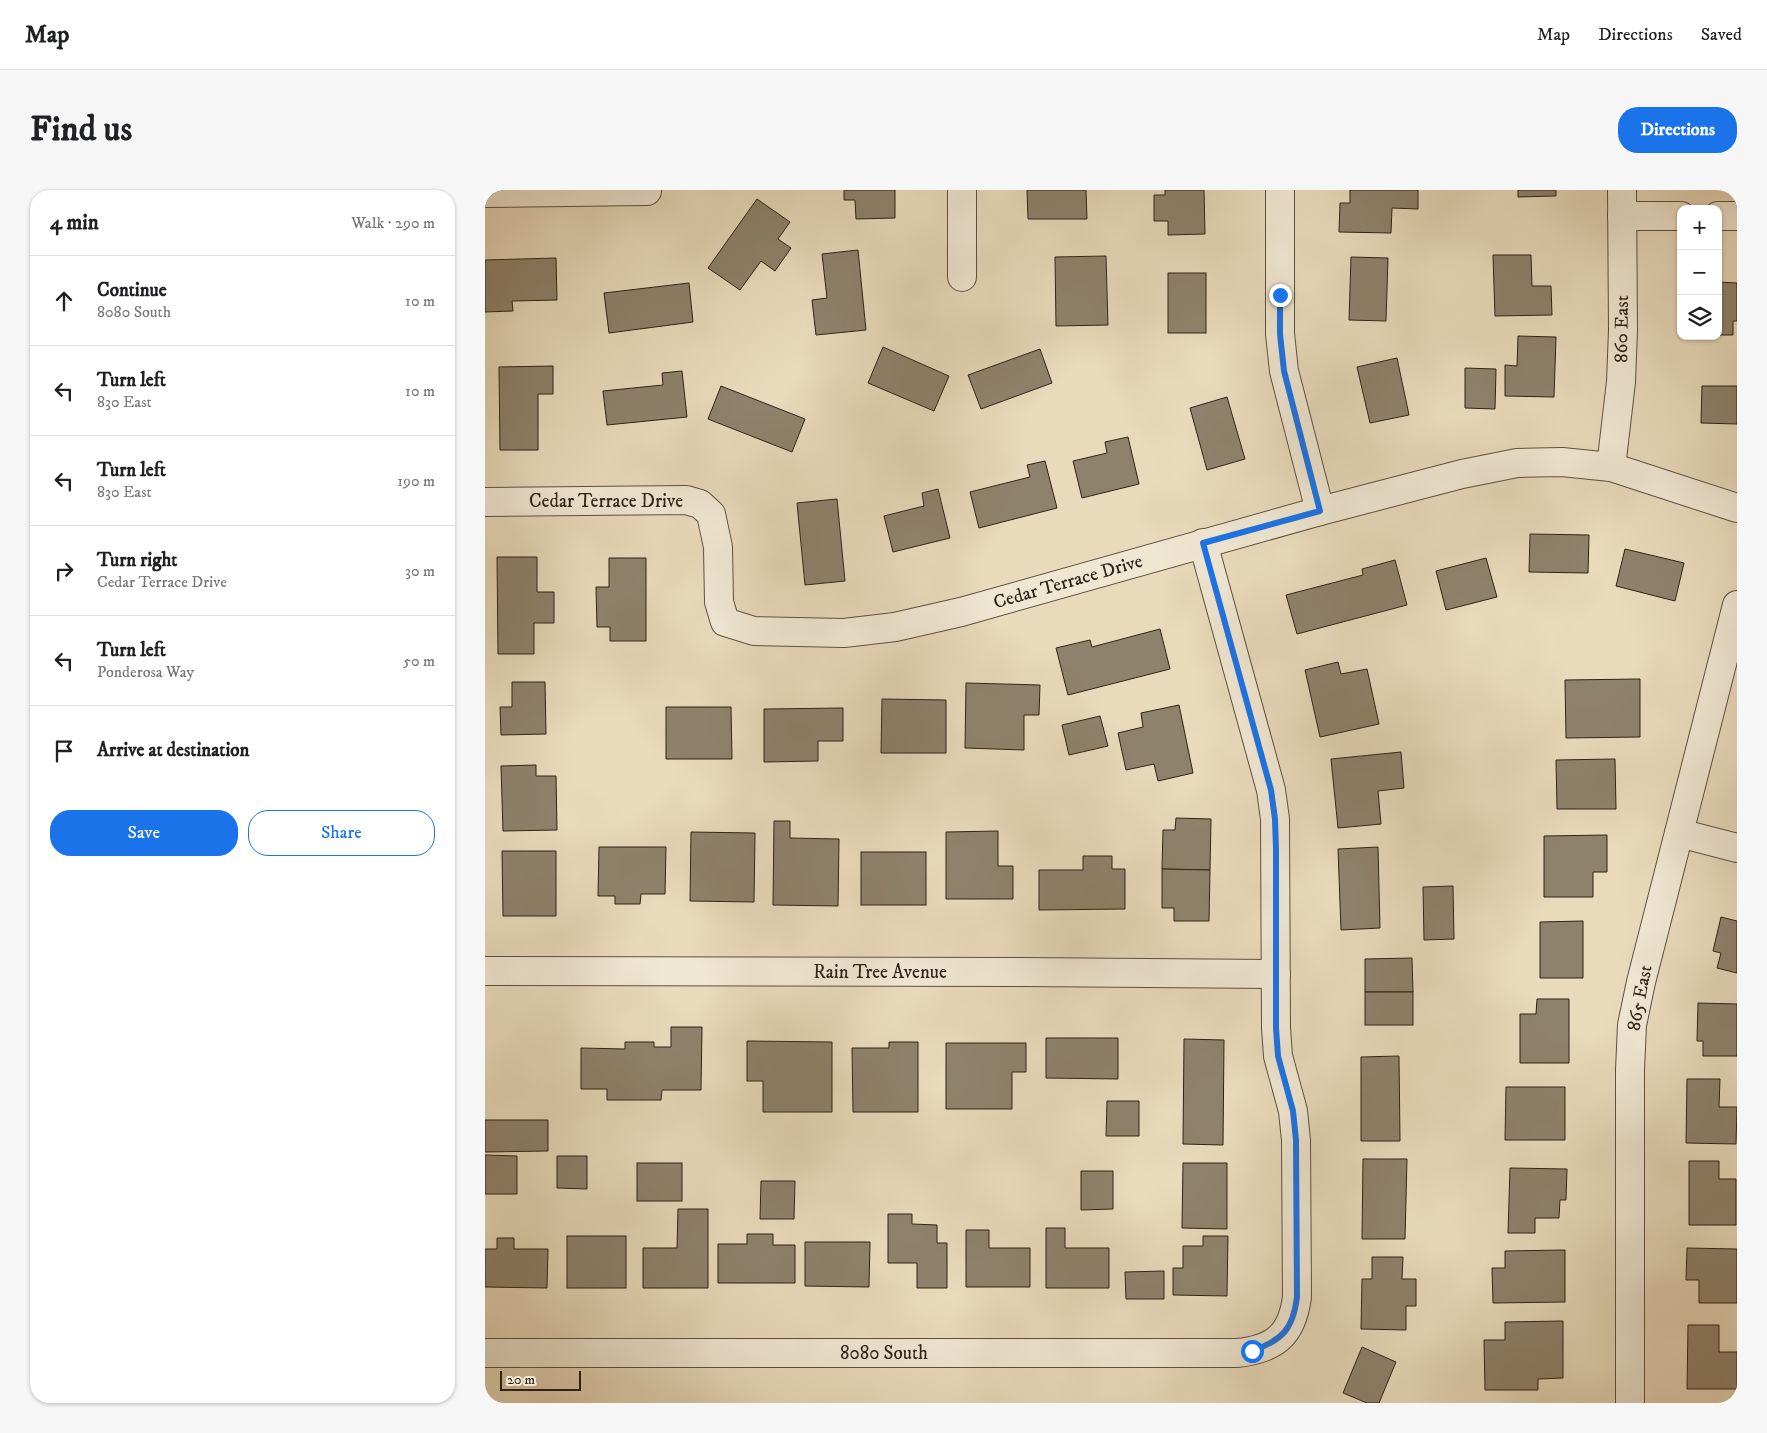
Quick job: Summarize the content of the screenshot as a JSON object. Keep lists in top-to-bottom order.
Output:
{
  "streets": {
    "street": [
      "860 East",
      "Cedar Terrace Drive",
      "Rain Tree Avenue",
      "865 East",
      "8080 South"
    ]
  },
  "crossings": [
    ["860 East", "Cedar Terrace Drive"],
    ["Rain Tree Avenue", "8080 South"]
  ],
  "scale_bar": "20 m",
  "page": {
    "header": "Map",
    "nav": ["Map", "Directions", "Saved"],
    "buttons": [
      "Directions",
      ["Save", "Share"]
    ],
    "title": "Find us",
    "heading": ["4 min", "Walk · 290 m"],
    "map_buttons": ["+", "−"],
    "list": [
      ["Continue", "8080 South", "10 m"],
      ["Turn left", "830 East", "10 m"],
      ["Turn left", "830 East", "190 m"],
      ["Turn right", "Cedar Terrace Drive", "30 m"],
      ["Turn left", "Ponderosa Way", "50 m"],
      "Arrive at destination"
    ],
    "scale": "20 m"
  }
}
